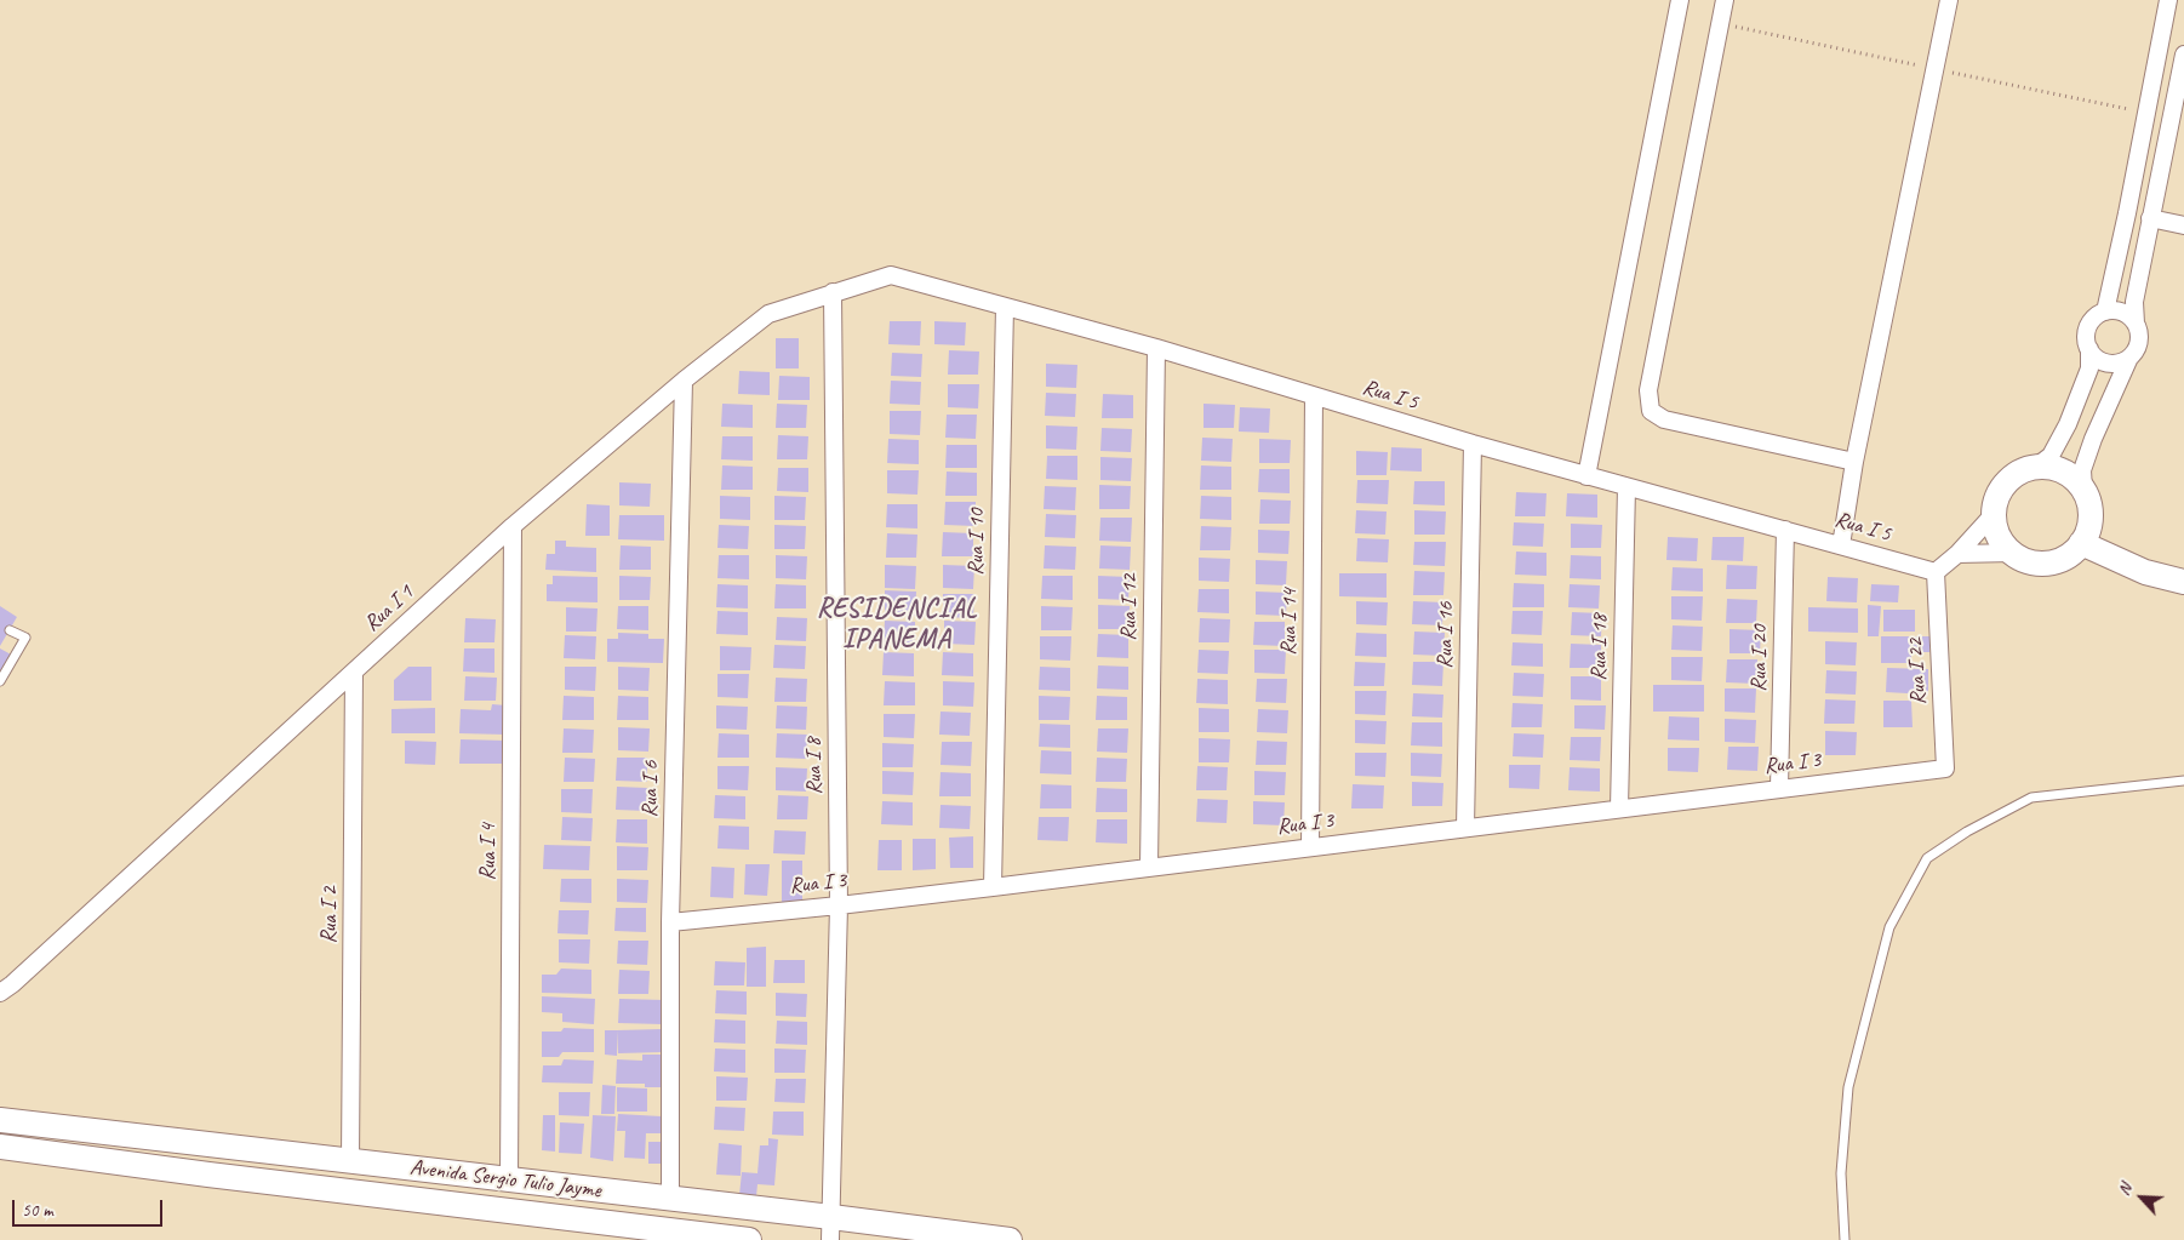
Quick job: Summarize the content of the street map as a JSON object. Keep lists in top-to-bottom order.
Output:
{
  "streets": {
    "street": [
      "Rua I 5",
      "Rua I 10",
      "Rua I 12",
      "Rua I 1",
      "Rua I 14",
      "Rua I 16",
      "Rua I 18",
      "Rua I 20",
      "Rua I 22",
      "Rua I 3",
      "Rua I 8",
      "Rua I 6",
      "Rua I 4",
      "Rua I 2",
      "Avenida Sergio Tulio Jayme"
    ]
  },
  "crossings": [
    ["Rua I 5", "Rua I 10"],
    ["Rua I 5", "Rua I 12"],
    ["Rua I 5", "Rua I 1"],
    ["Rua I 5", "Rua I 14"],
    ["Rua I 5", "Rua I 16"],
    ["Rua I 5", "Rua I 18"],
    ["Rua I 5", "Rua I 20"],
    ["Rua I 5", "Rua I 22"],
    ["Rua I 5", "Rua I 8"],
    ["Rua I 10", "Rua I 3"],
    ["Rua I 12", "Rua I 3"],
    ["Rua I 1", "Rua I 8"],
    ["Rua I 1", "Rua I 6"],
    ["Rua I 1", "Rua I 4"],
    ["Rua I 1", "Rua I 2"],
    ["Rua I 14", "Rua I 3"],
    ["Rua I 16", "Rua I 3"],
    ["Rua I 18", "Rua I 3"],
    ["Rua I 20", "Rua I 3"],
    ["Rua I 22", "Rua I 3"],
    ["Rua I 3", "Rua I 8"],
    ["Rua I 3", "Rua I 6"],
    ["Rua I 8", "Avenida Sergio Tulio Jayme"],
    ["Rua I 6", "Avenida Sergio Tulio Jayme"],
    ["Rua I 4", "Avenida Sergio Tulio Jayme"],
    ["Rua I 2", "Avenida Sergio Tulio Jayme"]
  ],
  "districts": ["RESIDENCIAL IPANEMA"],
  "scale_bar": "50 m",
  "north": "top left"
}
